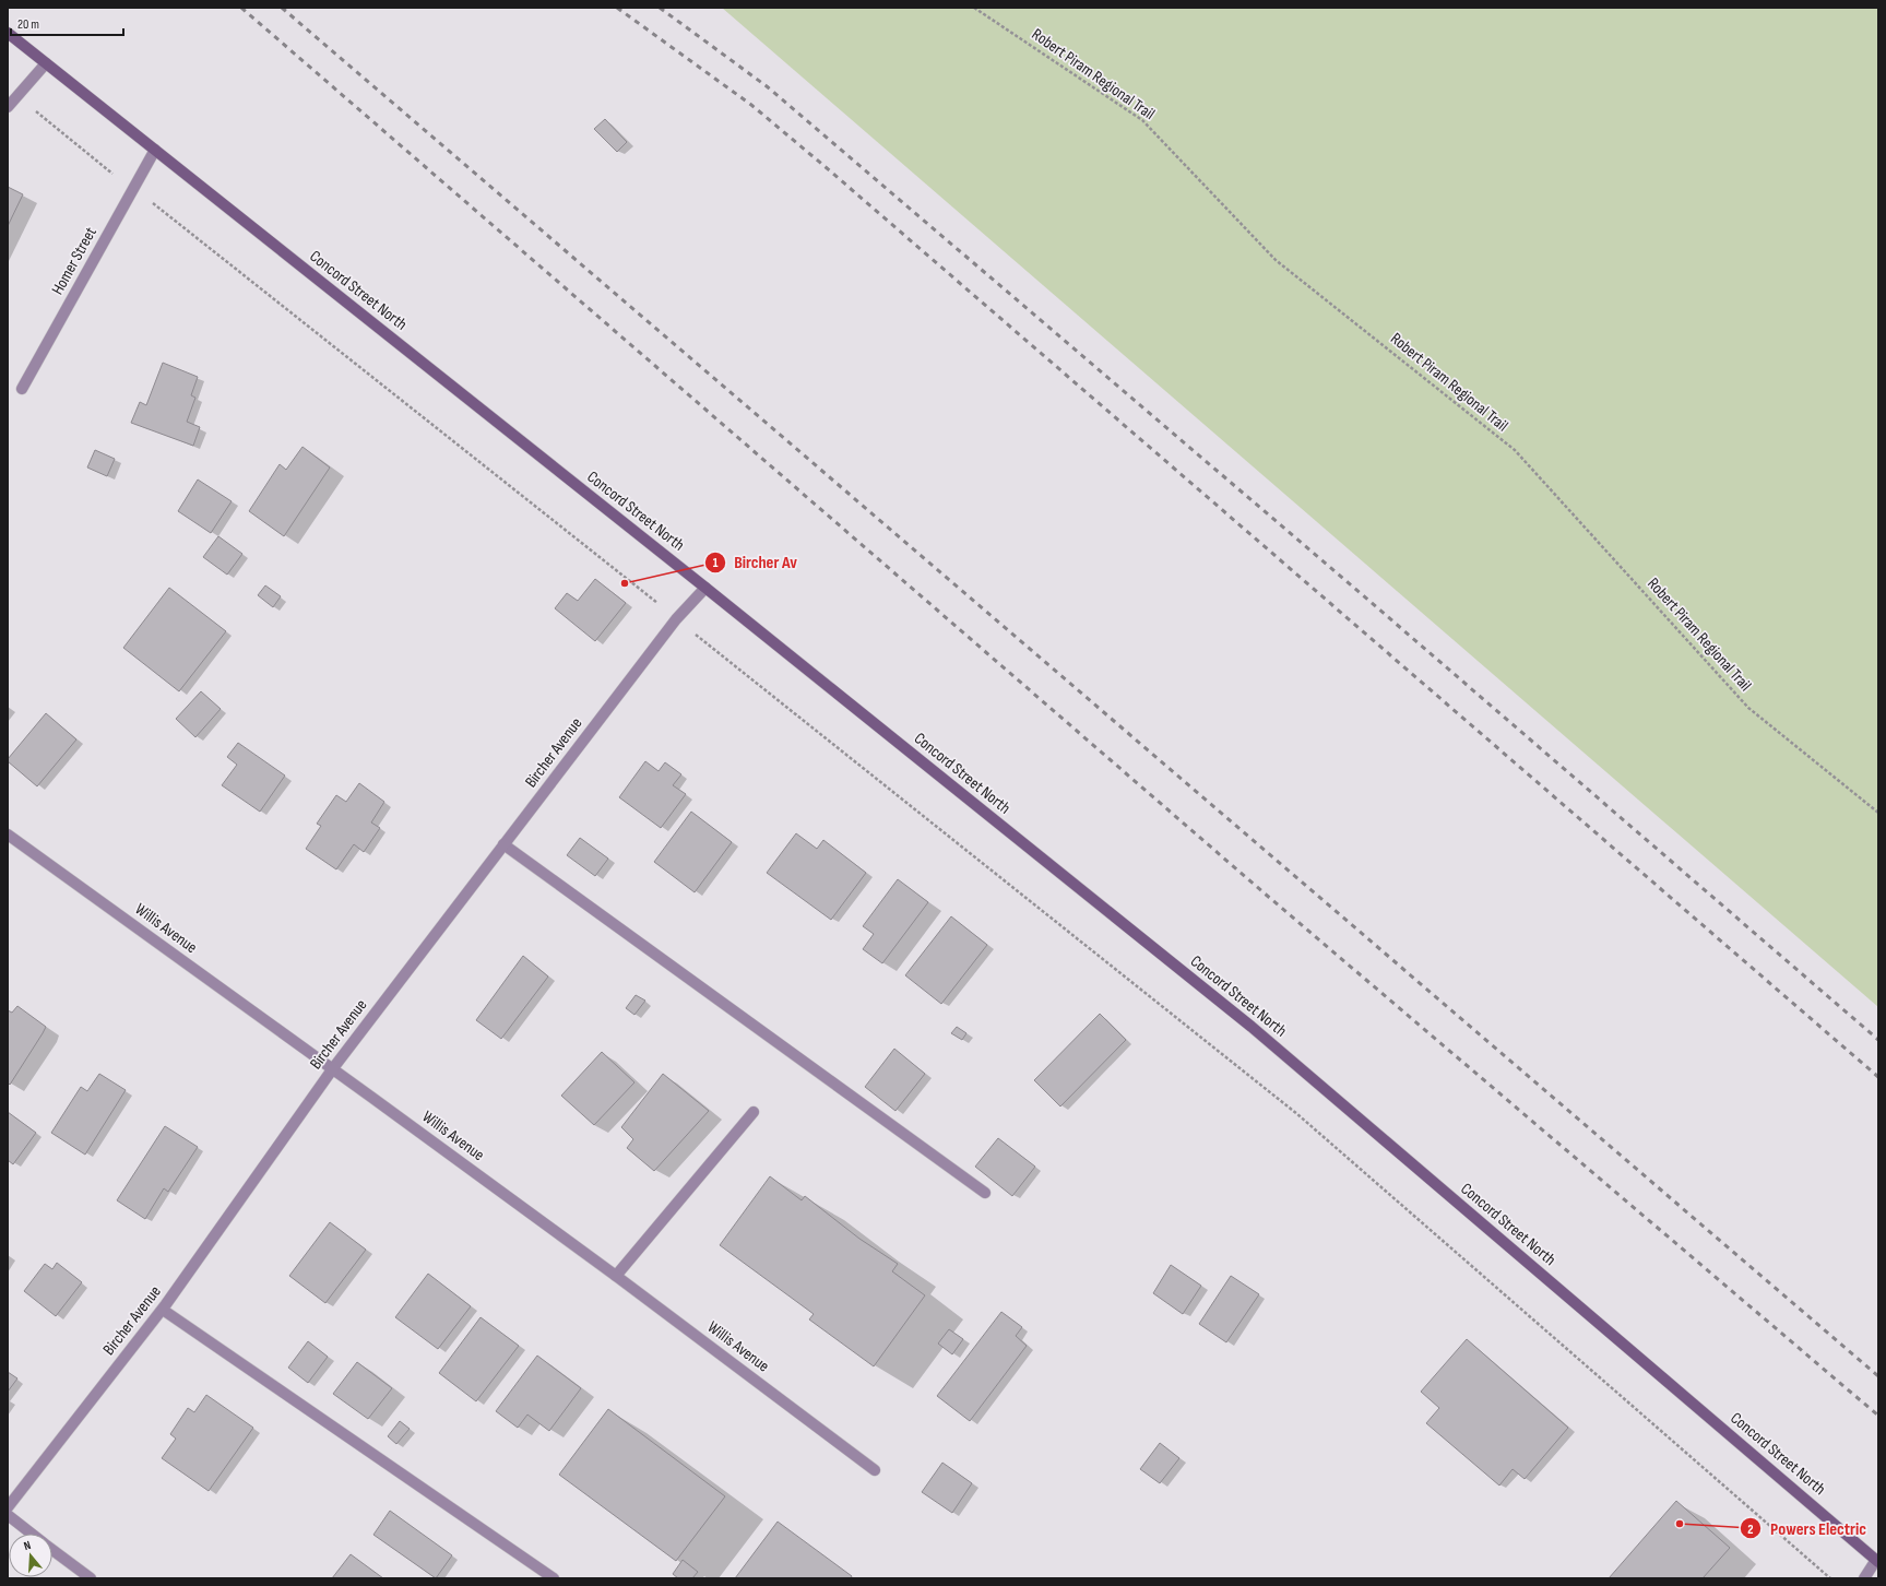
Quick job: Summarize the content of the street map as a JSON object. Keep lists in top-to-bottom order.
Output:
{
  "streets": {
    "main road": ["Concord Street North"],
    "street": ["Homer Street", "Bircher Avenue", "Willis Avenue"],
    "path": ["Robert Piram Regional Trail"]
  },
  "crossings": [
    ["Homer Street", "Concord Street North"],
    ["Concord Street North", "Bircher Avenue"],
    ["Bircher Avenue", "Willis Avenue"]
  ],
  "places": ["Bircher Av", "Powers Electric"],
  "scale_bar": "20 m",
  "north": "top"
}
